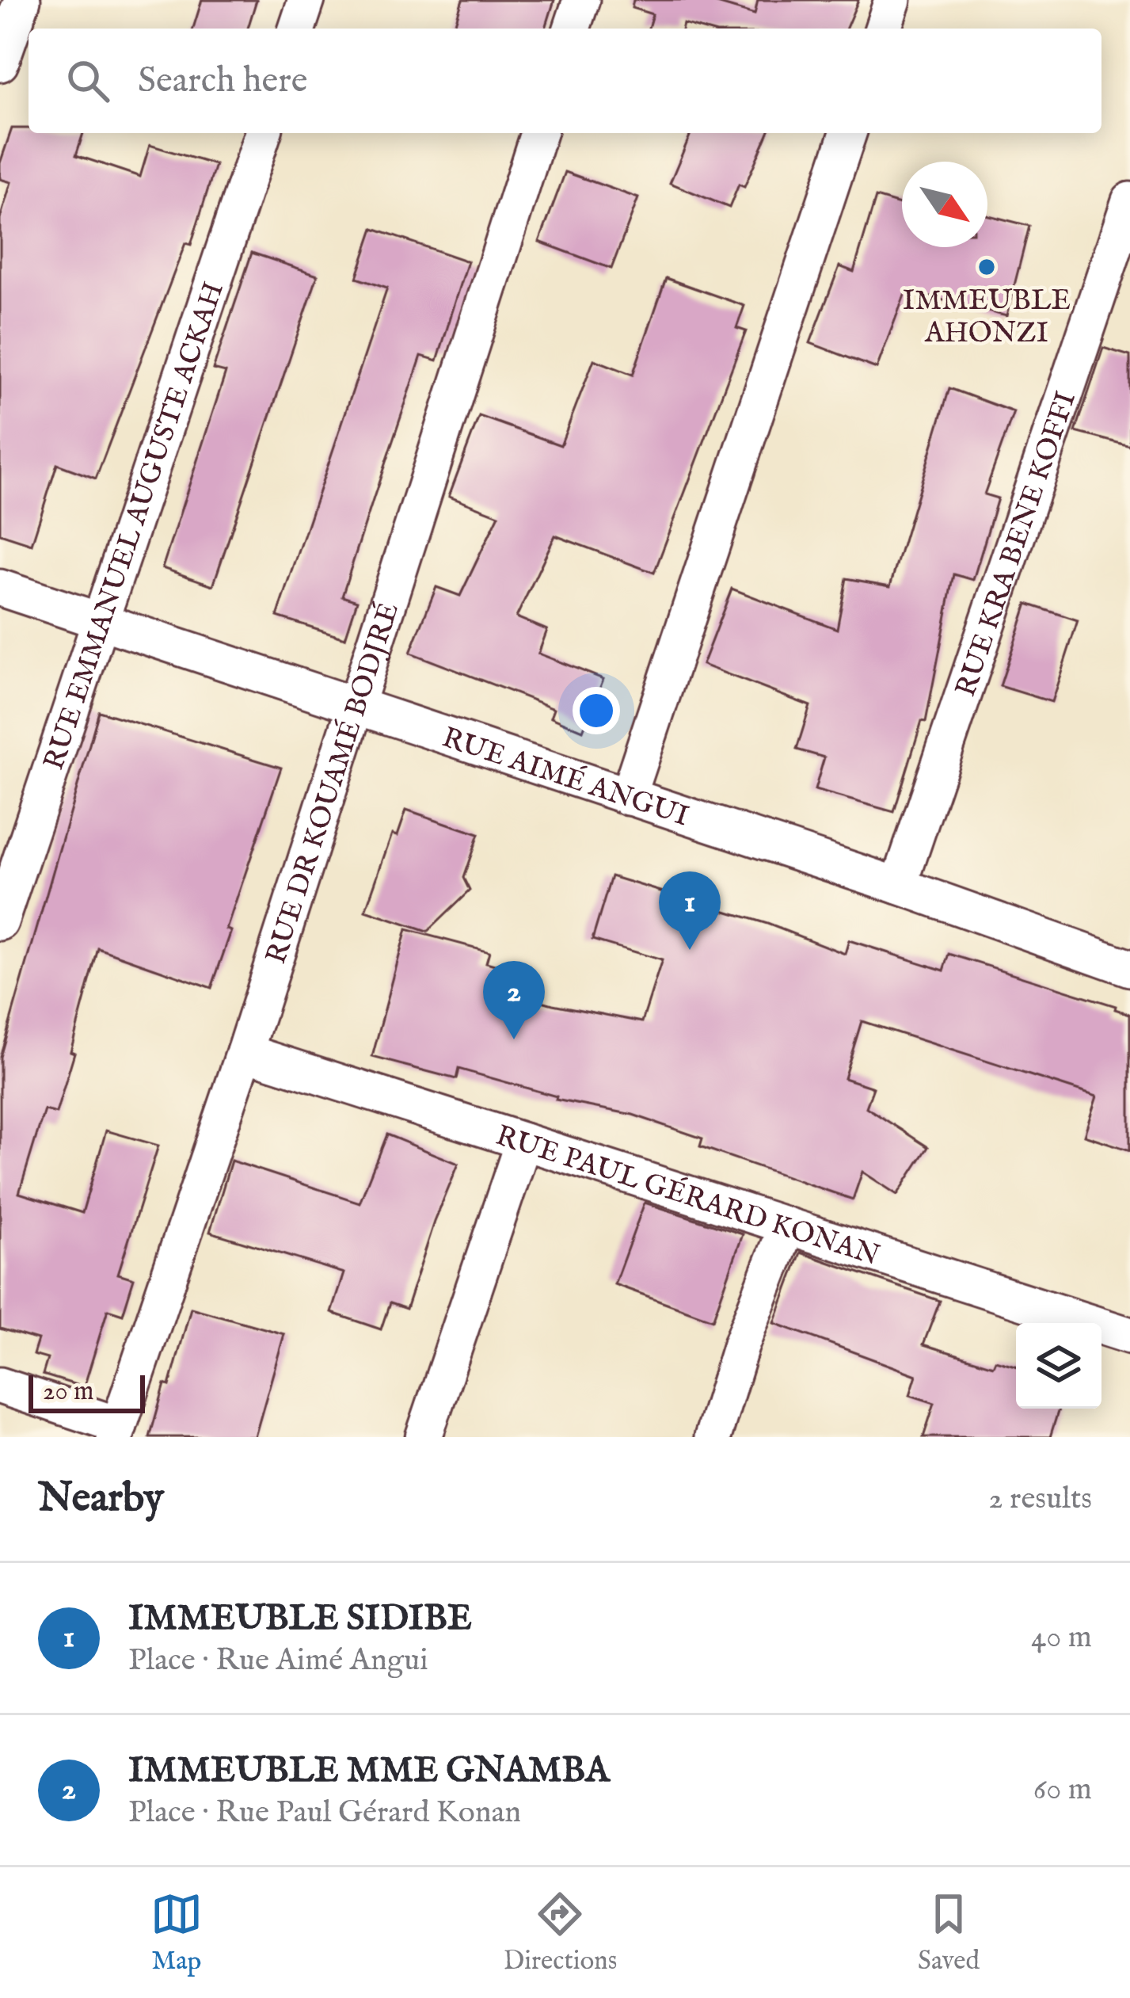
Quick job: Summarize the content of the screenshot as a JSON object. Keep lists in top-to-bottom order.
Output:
{
  "streets": {
    "street": [
      "RUE EMMANUEL AUGUSTE ACKAH",
      "RUE KRA BENE KOFFI",
      "RUE AIMÉ ANGUI",
      "RUE DR KOUAMÉ BODJRÉ",
      "RUE PAUL GÉRARD KONAN"
    ]
  },
  "crossings": [
    ["RUE EMMANUEL AUGUSTE ACKAH", "RUE AIMÉ ANGUI"],
    ["RUE KRA BENE KOFFI", "RUE AIMÉ ANGUI"],
    ["RUE AIMÉ ANGUI", "RUE DR KOUAMÉ BODJRÉ"],
    ["RUE DR KOUAMÉ BODJRÉ", "RUE PAUL GÉRARD KONAN"]
  ],
  "places": ["IMMEUBLE AHONZI"],
  "scale_bar": "20 m",
  "north": "bottom right",
  "page": {
    "search": "Search here",
    "pins": ["1", "2"],
    "scale": "20 m",
    "heading": ["Nearby", "2 results"],
    "list": [
      {
        "mark": "1",
        "name": "IMMEUBLE SIDIBE",
        "note": "Place · Rue Aimé Angui",
        "value": "40 m"
      },
      {
        "mark": "2",
        "name": "IMMEUBLE MME GNAMBA",
        "note": "Place · Rue Paul Gérard Konan",
        "value": "60 m"
      }
    ],
    "nav": ["Map", "Directions", "Saved"]
  }
}
